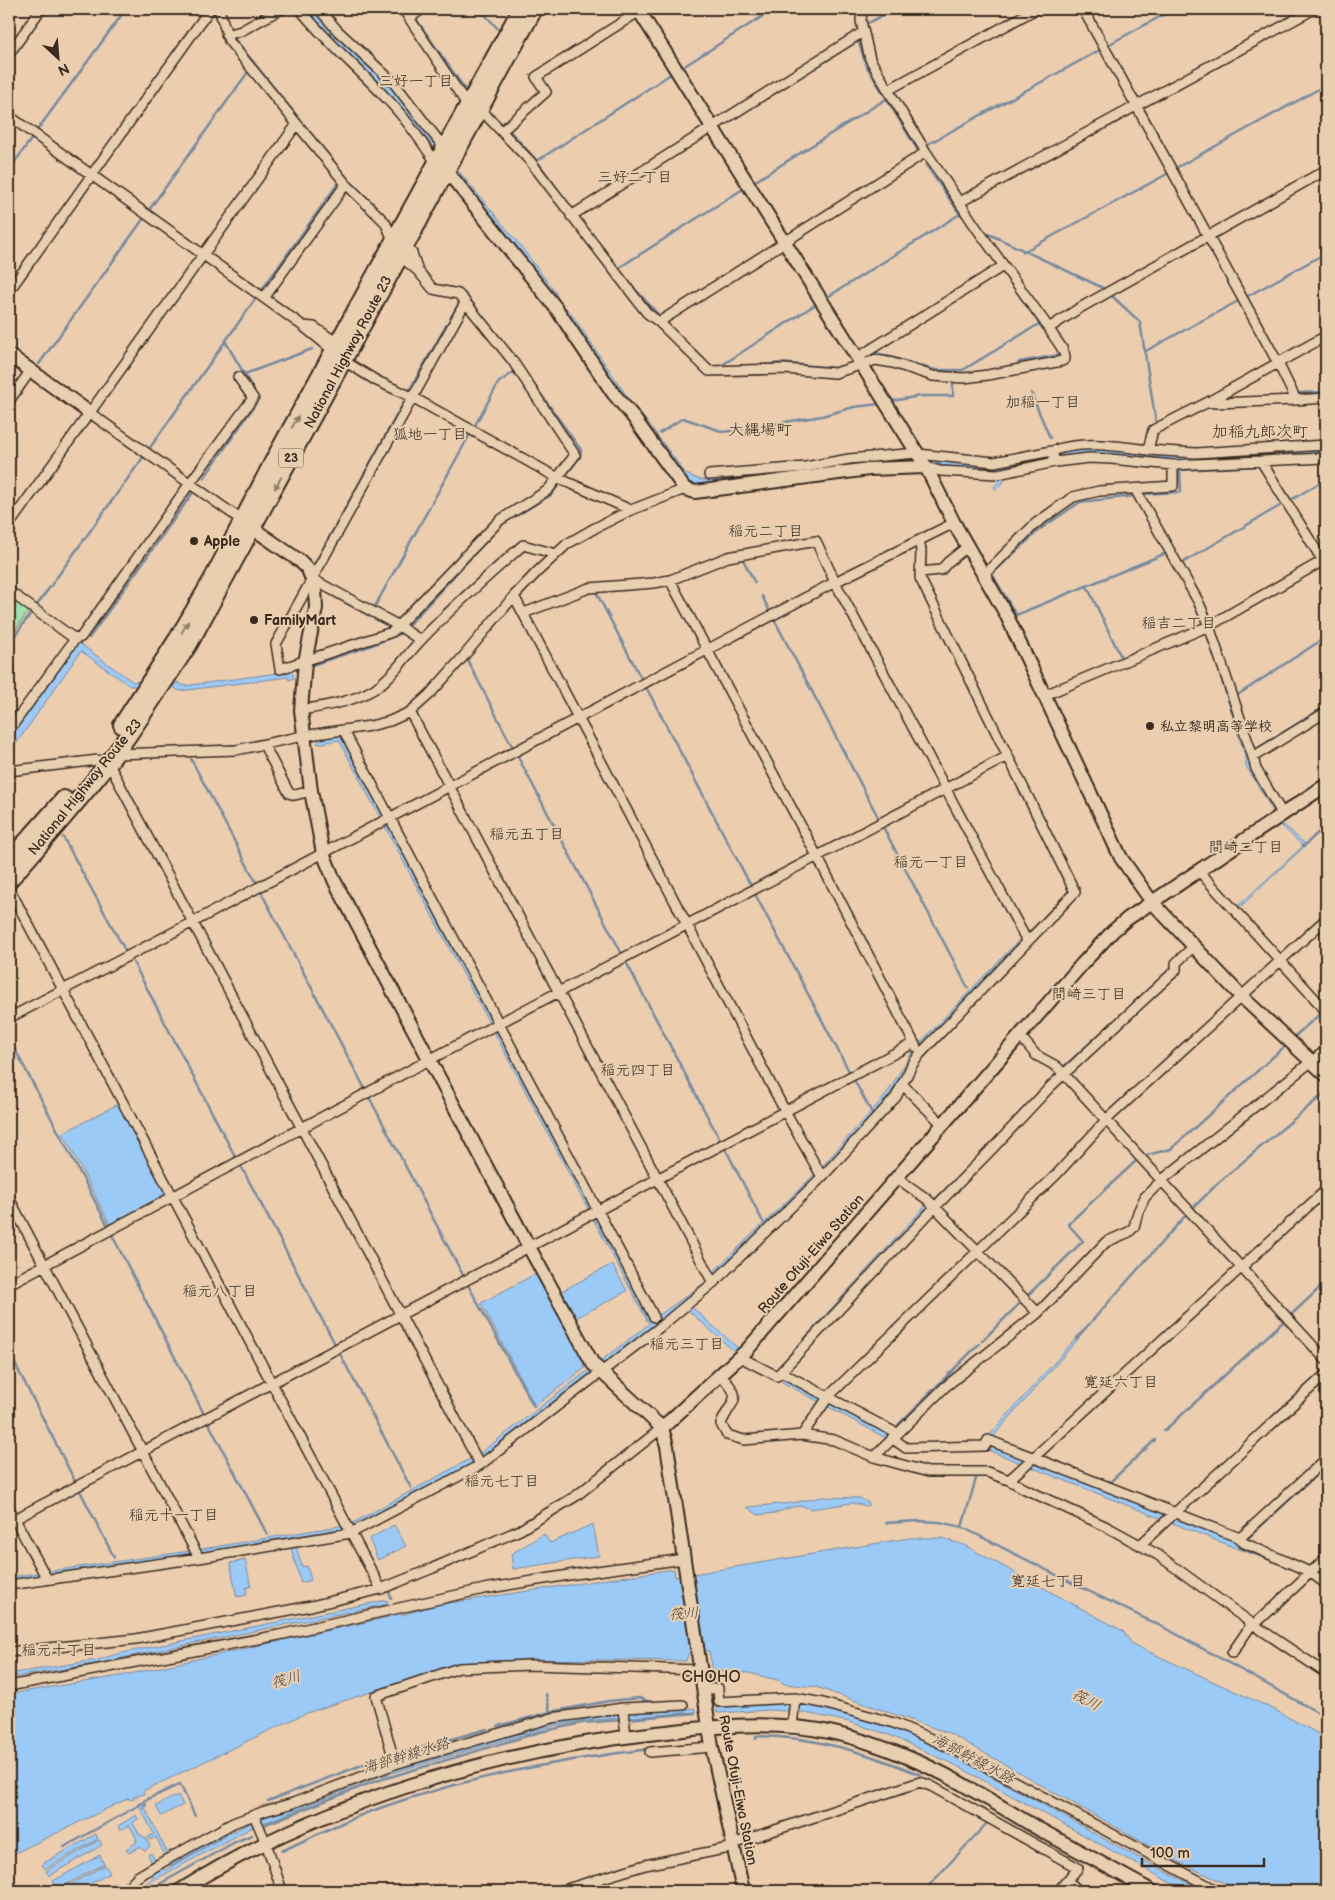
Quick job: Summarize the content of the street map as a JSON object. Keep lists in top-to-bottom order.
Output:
{
  "streets": {
    "highway": ["National Highway Route 23", "23"],
    "street": ["Route Ofuji-Eiwa Station"]
  },
  "districts": [
    "三好一丁目",
    "三好二丁目",
    "加稲一丁目",
    "大縄場町",
    "加稲九郎次町",
    "狐地一丁目",
    "稲元二丁目",
    "稲吉二丁目",
    "稲元五丁目",
    "間崎二丁目",
    "稲元一丁目",
    "間崎三丁目",
    "稲元四丁目",
    "稲元八丁目",
    "稲元三丁目",
    "寛延六丁目",
    "稲元七丁目",
    "稲元十一丁目",
    "寛延七丁目",
    "稲元十丁目",
    "CHOHO"
  ],
  "water": ["筏川", "海部幹線水路"],
  "places": ["Apple", "FamilyMart", "私立黎明高等学校"],
  "scale_bar": "100 m",
  "north": "bottom right"
}
